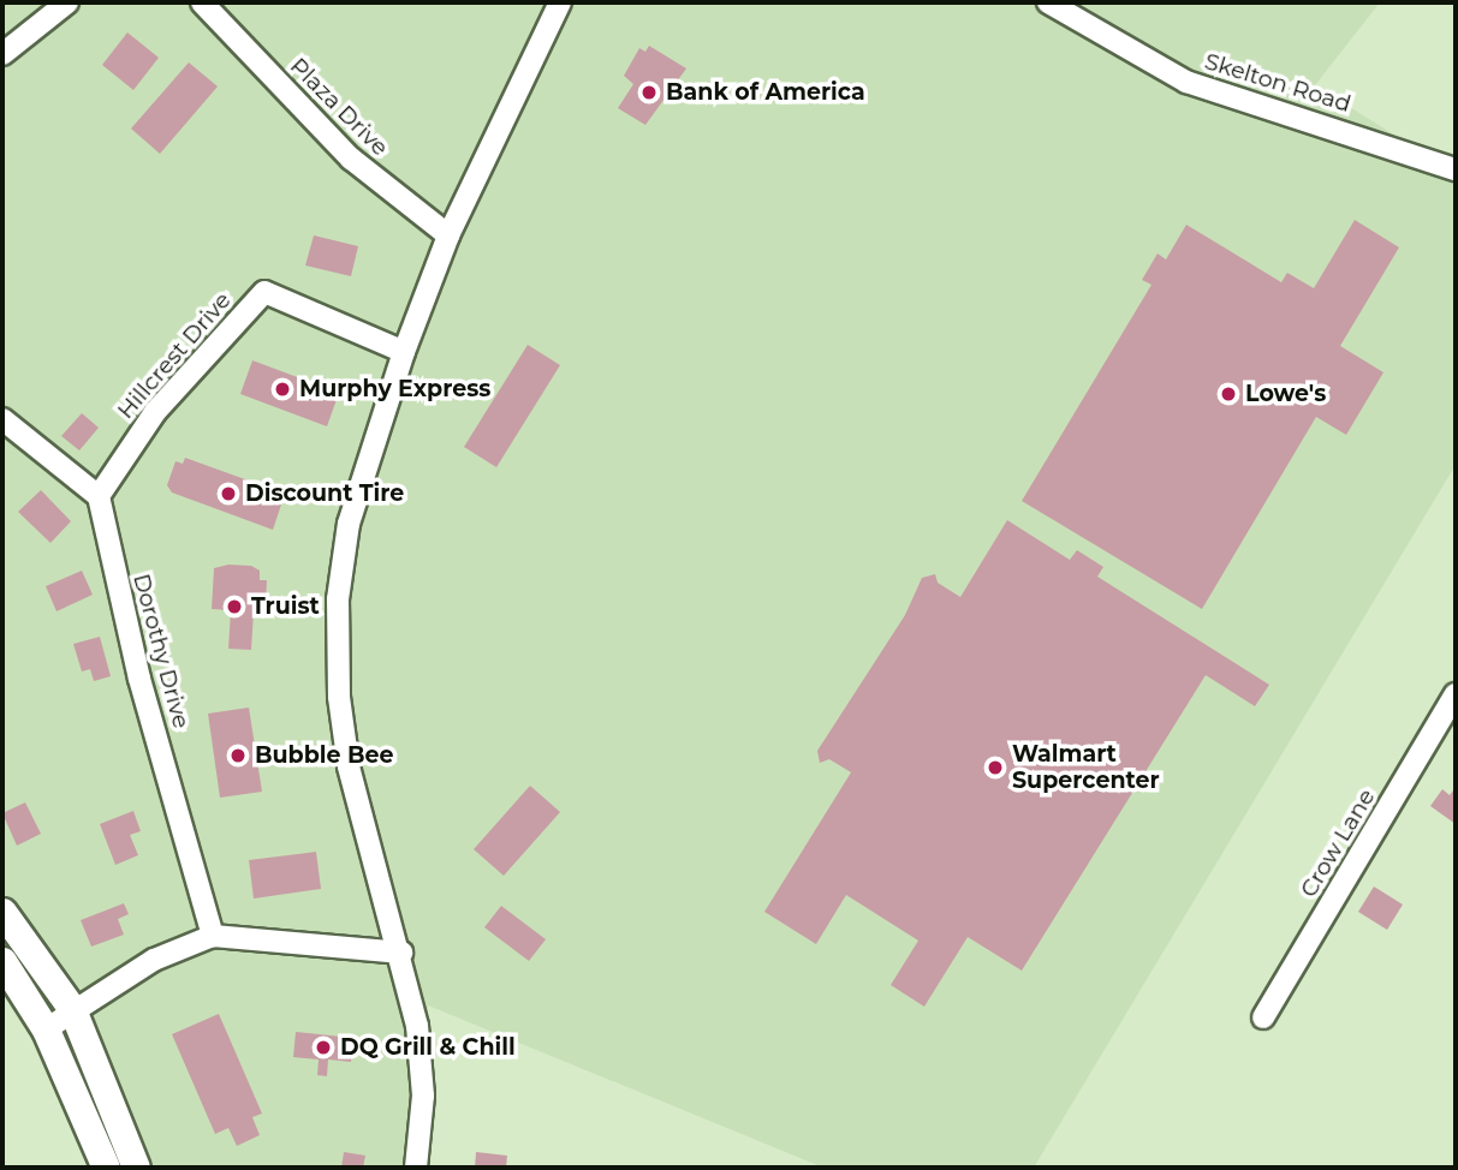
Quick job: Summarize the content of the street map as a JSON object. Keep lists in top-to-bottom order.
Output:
{
  "streets": {
    "street": [
      "Skelton Road",
      "Plaza Drive",
      "Hillcrest Drive",
      "Dorothy Drive",
      "Crow Lane"
    ]
  },
  "crossings": [
    ["Hillcrest Drive", "Dorothy Drive"]
  ],
  "places": [
    "Bank of America",
    "Murphy Express",
    "Lowe's",
    "Discount Tire",
    "Truist",
    "Bubble Bee",
    "Walmart Supercenter",
    "DQ Grill & Chill"
  ]
}
